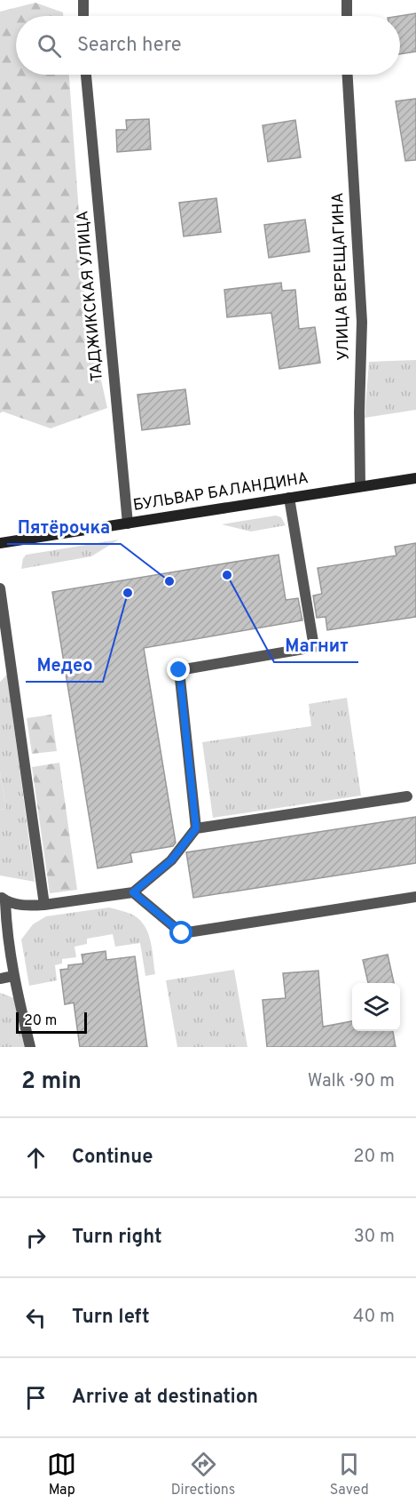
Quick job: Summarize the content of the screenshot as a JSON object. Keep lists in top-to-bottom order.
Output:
{
  "streets": {
    "main road": ["БУЛЬВАР БАЛАНДИНА"],
    "street": ["УЛИЦА ВЕРЕЩАГИНА", "ТАДЖИКСКАЯ УЛИЦА"]
  },
  "crossings": [
    ["УЛИЦА ВЕРЕЩАГИНА", "БУЛЬВАР БАЛАНДИНА"],
    ["ТАДЖИКСКАЯ УЛИЦА", "БУЛЬВАР БАЛАНДИНА"]
  ],
  "places": ["Магнит", "Пятёрочка", "Медео"],
  "scale_bar": "20 m",
  "page": {
    "search": "Search here",
    "scale": "20 m",
    "heading": ["2 min", "Walk · 90 m"],
    "list": [
      ["Continue", "20 m"],
      ["Turn right", "30 m"],
      ["Turn left", "40 m"],
      "Arrive at destination"
    ],
    "nav": ["Map", "Directions", "Saved"]
  }
}
